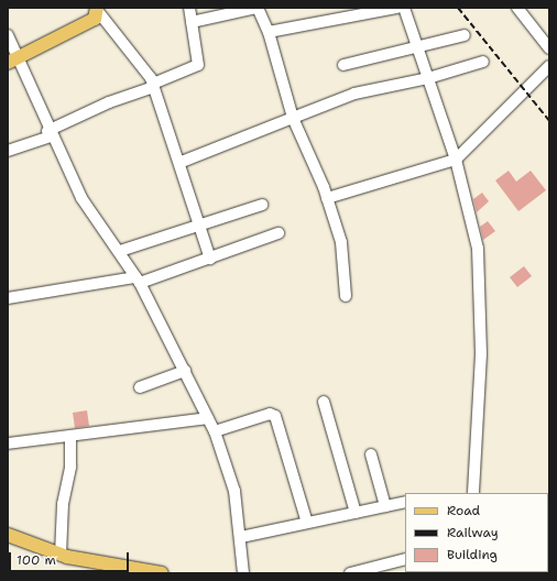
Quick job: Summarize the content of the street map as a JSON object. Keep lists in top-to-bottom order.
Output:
{
  "legend": ["Road", "Railway", "Building"],
  "scale_bar": "100 m"
}
